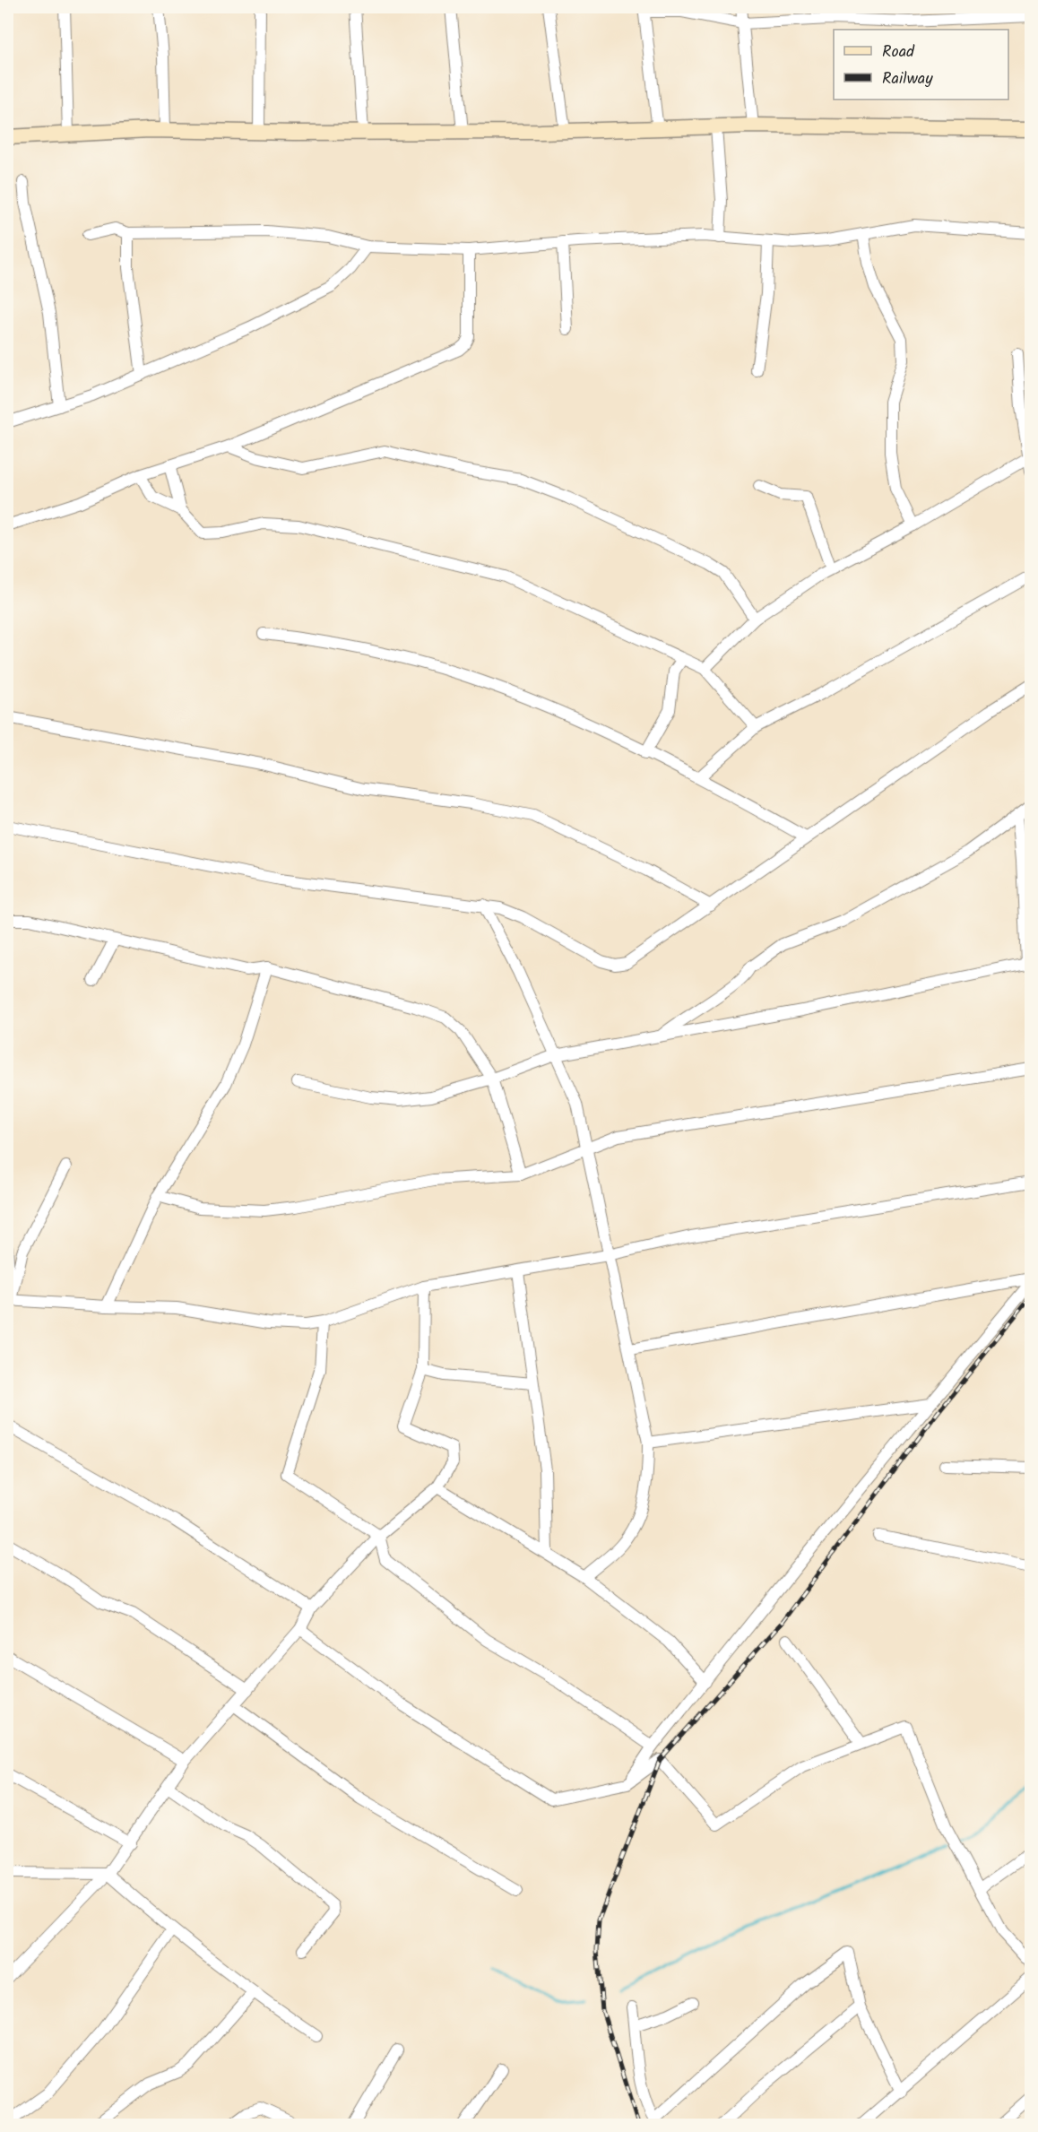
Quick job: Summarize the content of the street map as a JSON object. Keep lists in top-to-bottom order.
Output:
{
  "legend": ["Road", "Railway"]
}
